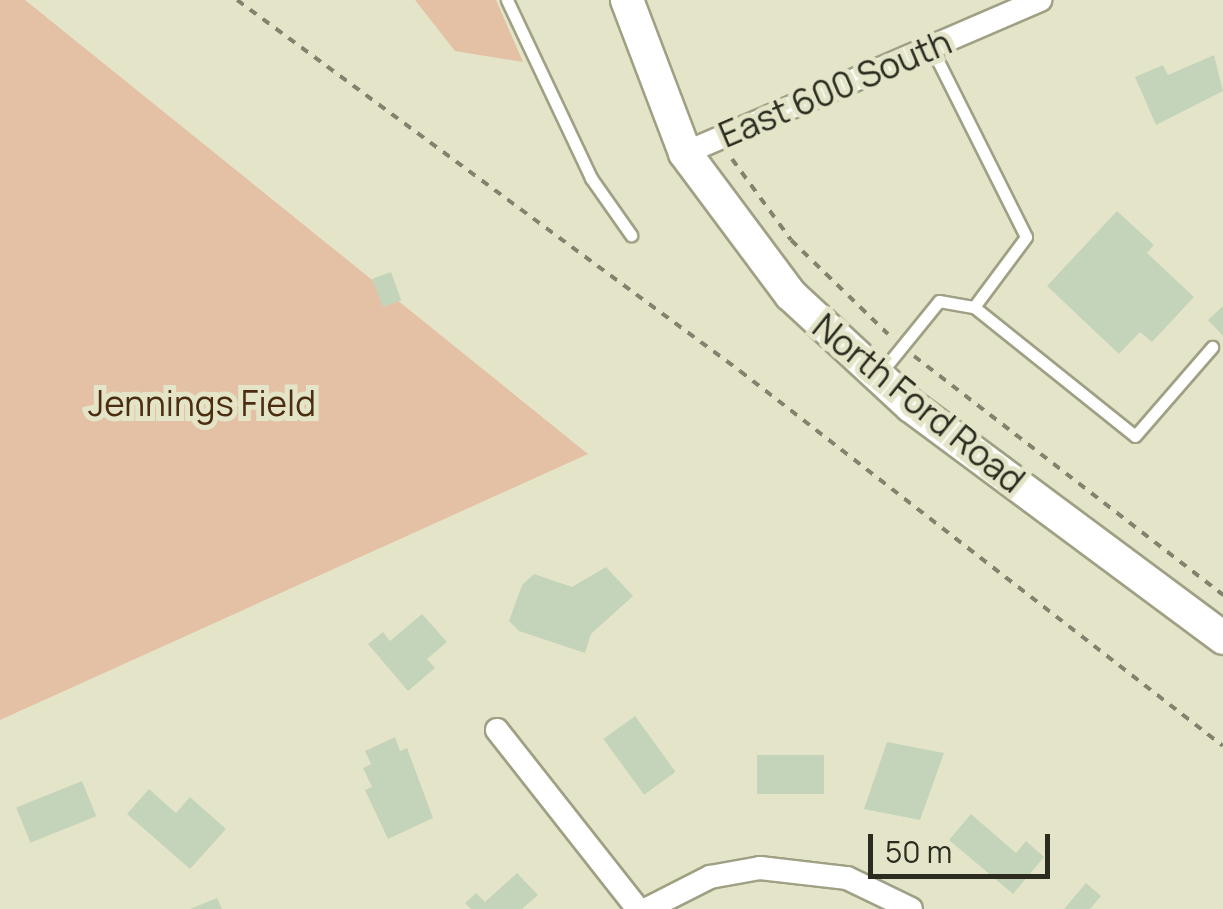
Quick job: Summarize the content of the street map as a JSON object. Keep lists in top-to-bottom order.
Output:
{
  "streets": {
    "main road": ["North Ford Road"],
    "street": ["East 600 South"]
  },
  "crossings": [
    ["East 600 South", "North Ford Road"]
  ],
  "parks": ["Jennings Field"],
  "scale_bar": "50 m"
}
